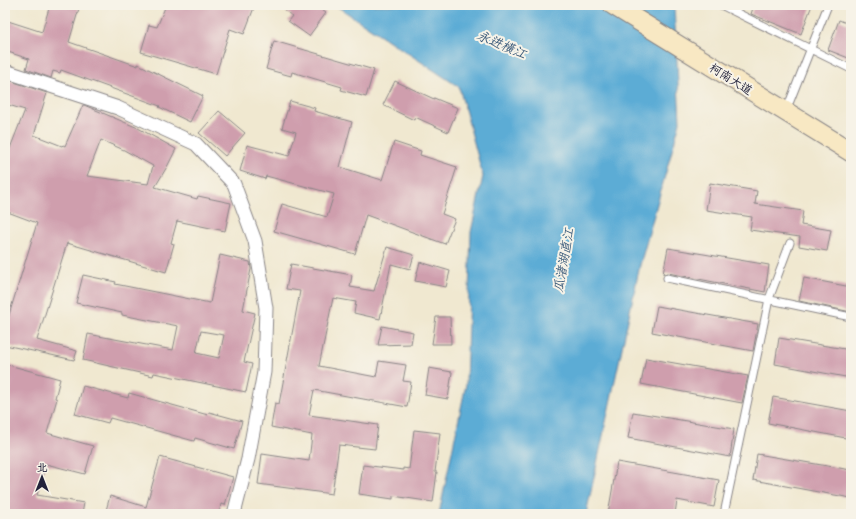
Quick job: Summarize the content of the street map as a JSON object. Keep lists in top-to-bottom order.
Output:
{
  "streets": {
    "main road": ["柯南大道"]
  },
  "water": ["永进横江", "瓜渚湖直江"],
  "north": "top"
}
